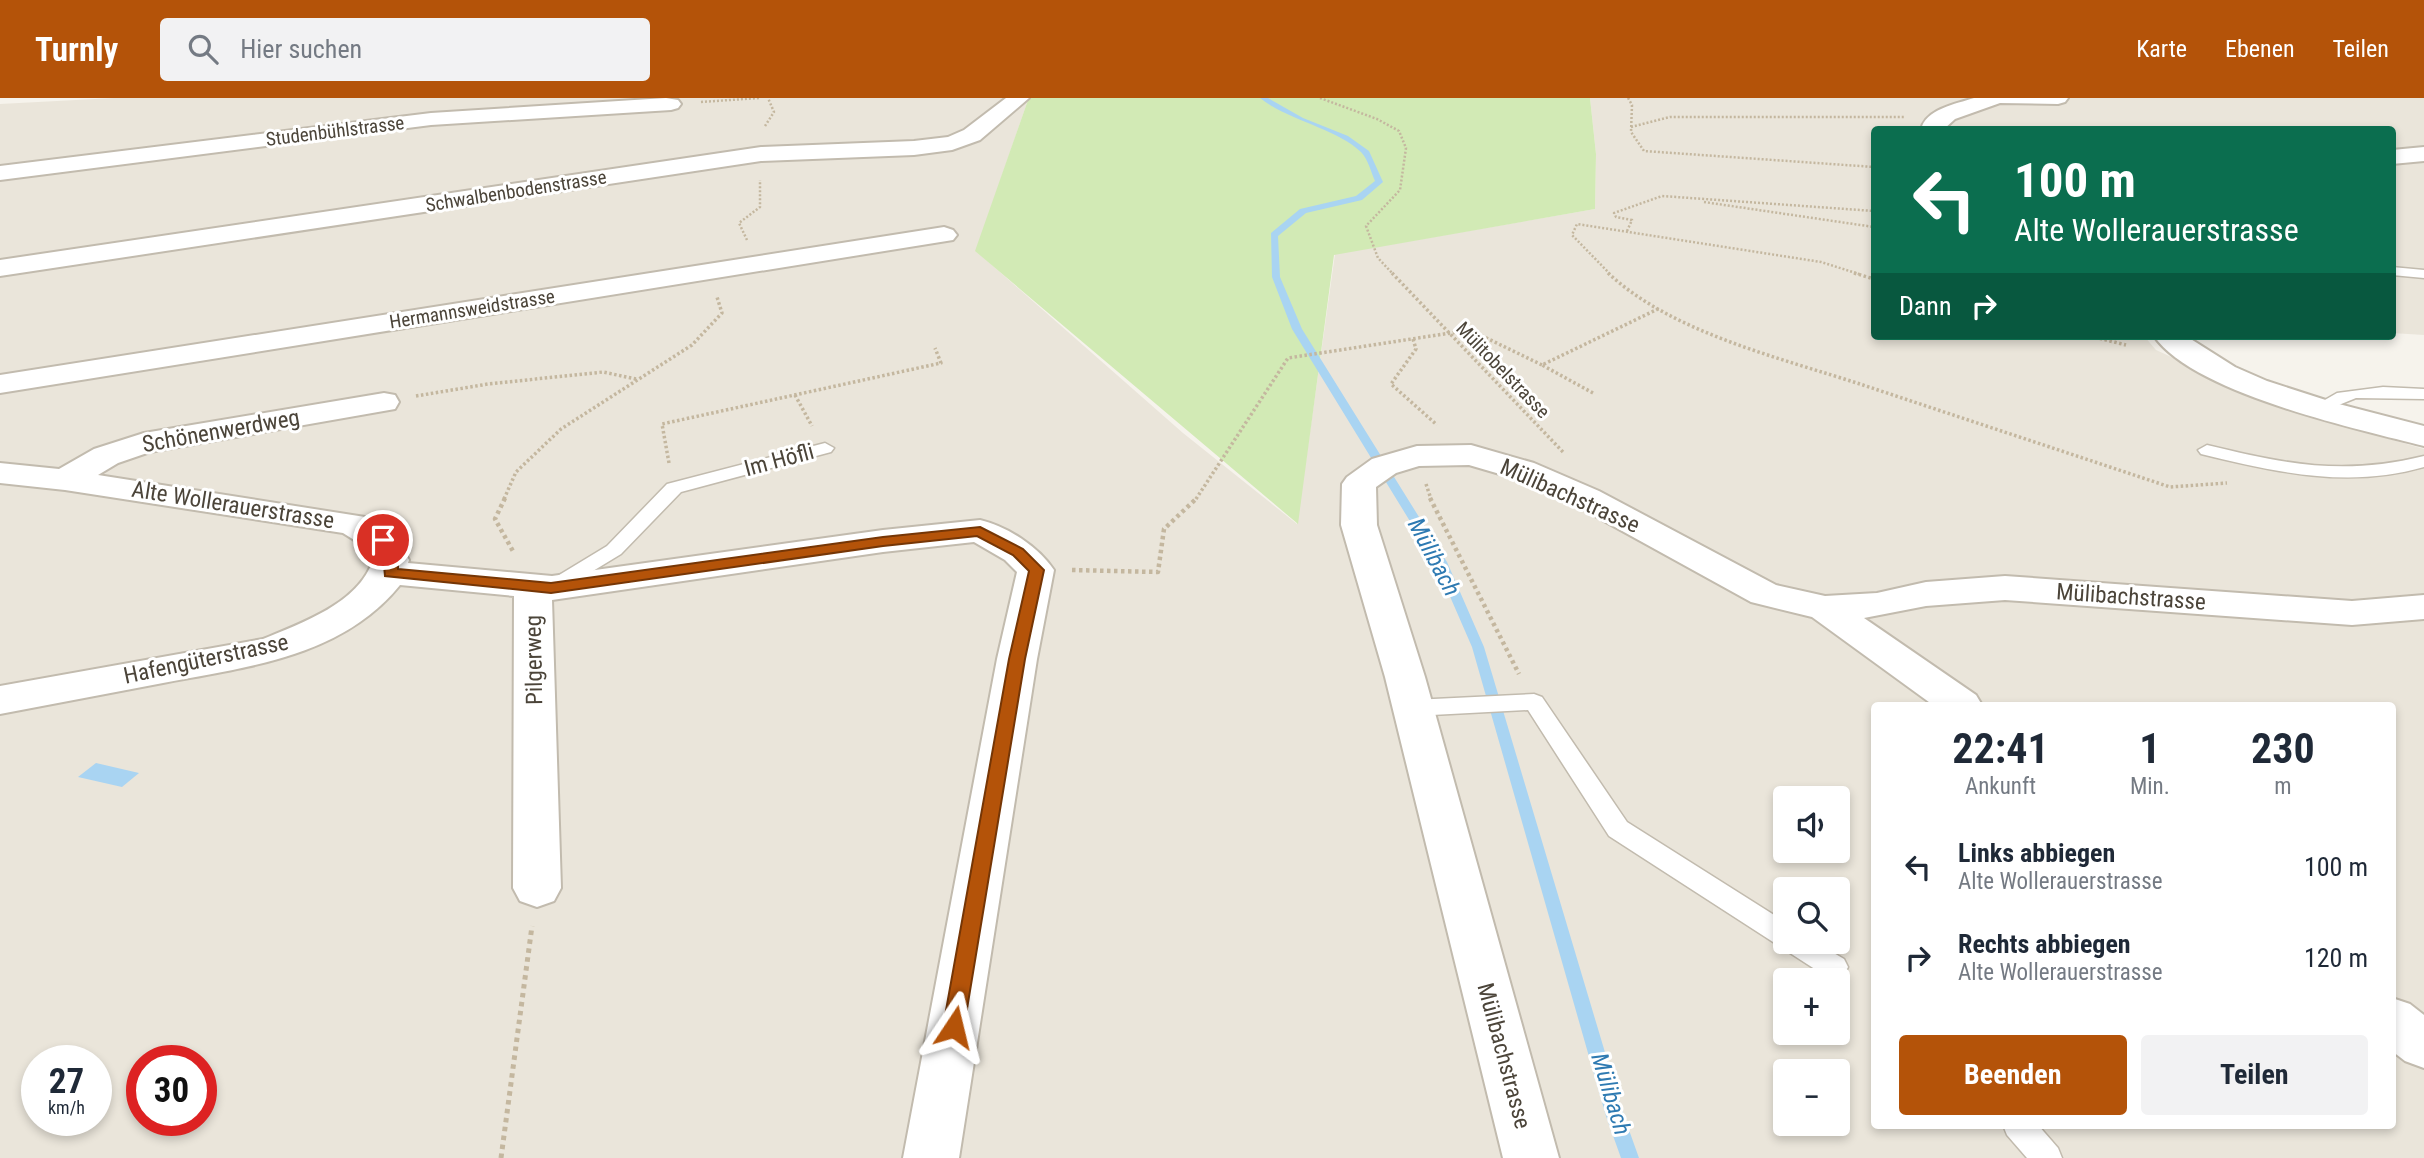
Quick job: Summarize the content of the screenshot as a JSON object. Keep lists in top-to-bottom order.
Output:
{
  "streets": {
    "street": [
      "Studenbühlstrasse",
      "Schwalbenbodenstrasse",
      "Hermannsweidstrasse",
      "Schönenwerdweg",
      "Mülibachstrasse",
      "Alte Wollerauerstrasse",
      "Hafengüterstrasse",
      "Pilgerweg"
    ],
    "lane": ["Im Höfli"],
    "path": ["Mülitobelstrasse"]
  },
  "crossings": [
    ["Hermannsweidstrasse", "Pilgerweg"],
    ["Mülitobelstrasse", "Mülibachstrasse"],
    ["Schönenwerdweg", "Alte Wollerauerstrasse"],
    ["Alte Wollerauerstrasse", "Hafengüterstrasse"]
  ],
  "water": ["Mülibach"],
  "page": {
    "header": "Turnly",
    "search": "Hier suchen",
    "nav": ["Karte", "Ebenen", "Teilen"],
    "turn": ["100 m", "Alte Wollerauerstrasse"],
    "then": "Dann",
    "eta": [
      "22:41",
      "Ankunft",
      "1",
      "Min.",
      "230",
      "m"
    ],
    "map_buttons": ["+", "−"],
    "list": [
      {
        "name": "Links abbiegen",
        "note": "Alte Wollerauerstrasse",
        "value": "100 m"
      },
      {
        "name": "Rechts abbiegen",
        "note": "Alte Wollerauerstrasse",
        "value": "120 m"
      }
    ],
    "buttons": ["Beenden", "Teilen"],
    "speed": "27 km/h",
    "limit": "30"
  }
}
